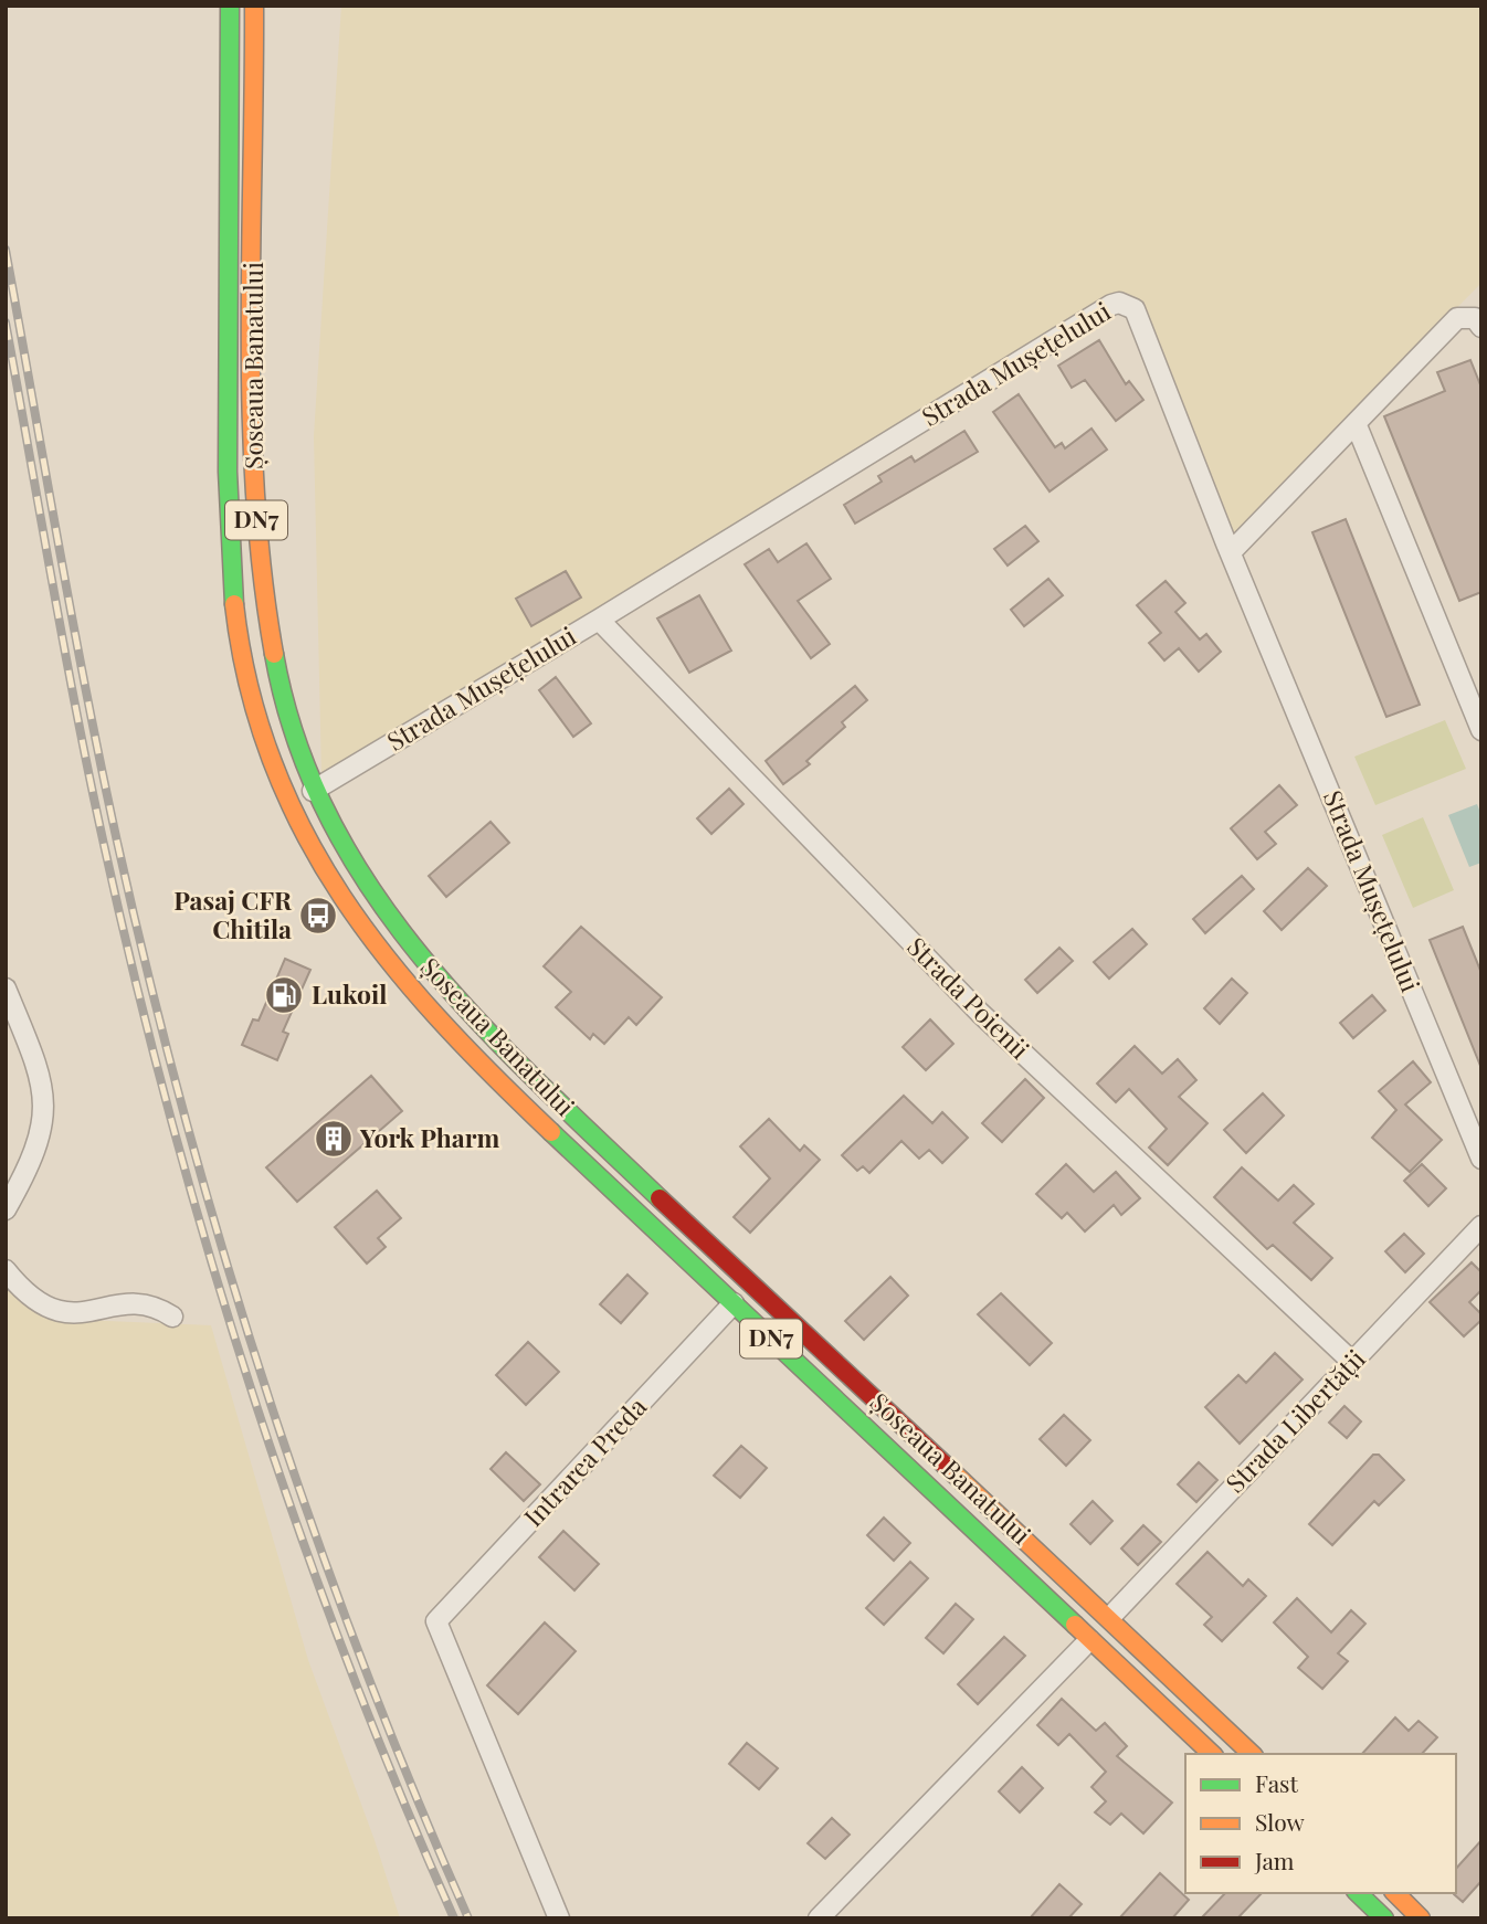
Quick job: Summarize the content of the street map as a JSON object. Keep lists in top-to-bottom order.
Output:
{
  "streets": {
    "main road": ["Șoseaua Banatului", "DN7"],
    "street": [
      "Strada Mușețelului",
      "Strada Poienii",
      "Strada Libertății",
      "Intrarea Preda"
    ]
  },
  "crossings": [
    ["Strada Mușețelului", "Șoseaua Banatului"],
    ["Strada Mușețelului", "Strada Poienii"],
    ["Șoseaua Banatului", "Strada Libertății"],
    ["Șoseaua Banatului", "Intrarea Preda"],
    ["Strada Poienii", "Strada Libertății"]
  ],
  "places": {
    "bus stop": ["Pasaj CFR Chitila"],
    "fuel station": ["Lukoil"],
    "building": ["York Pharm"]
  },
  "legend": ["Fast", "Slow", "Jam"]
}
